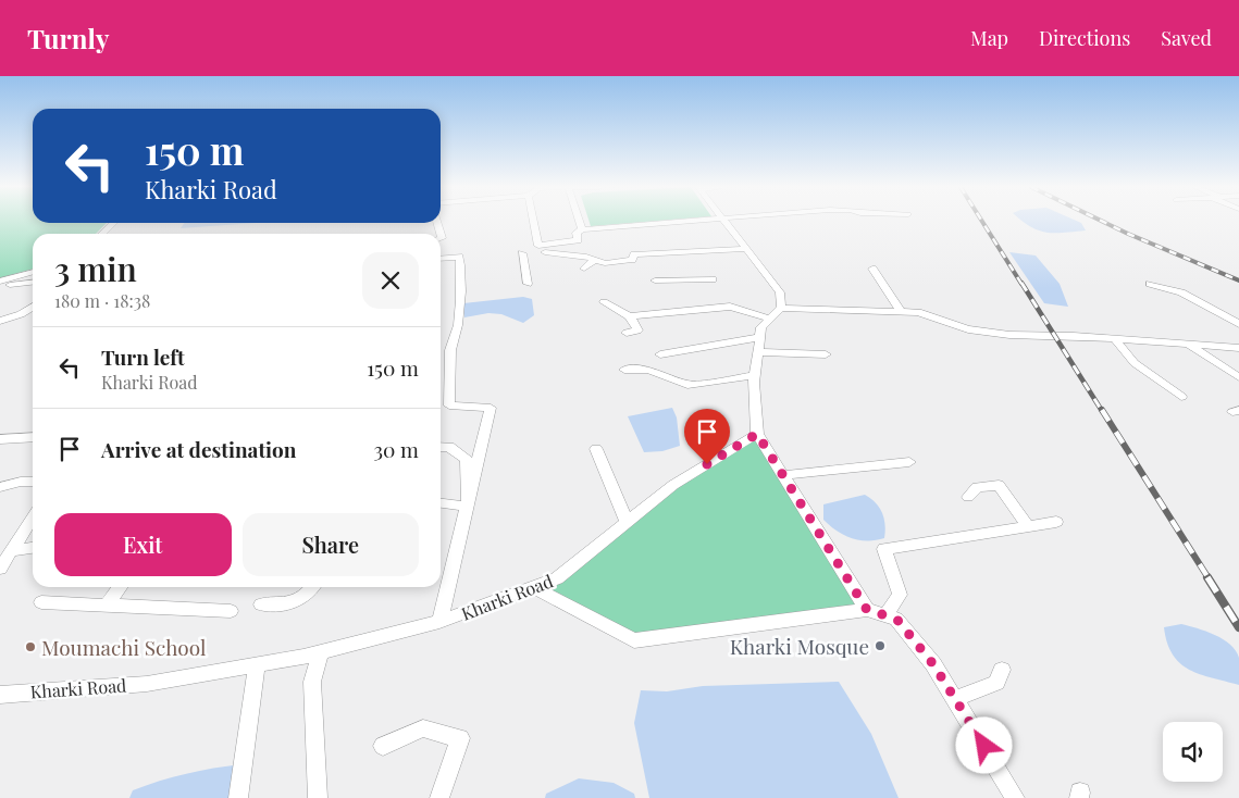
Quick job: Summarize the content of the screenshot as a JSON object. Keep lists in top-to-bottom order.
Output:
{
  "streets": {
    "street": ["Kharki Road"]
  },
  "places": ["Kharki Mosque", "Moumachi School"],
  "page": {
    "header": "Turnly",
    "nav": ["Map", "Directions", "Saved"],
    "turn": ["150 m", "Kharki Road"],
    "heading": ["3 min", "180 m · 18:38"],
    "list": [
      {
        "name": "Turn left",
        "note": "Kharki Road",
        "value": "150 m"
      },
      {
        "name": "Arrive at destination",
        "value": "30 m"
      }
    ],
    "buttons": ["Exit", "Share"]
  }
}
